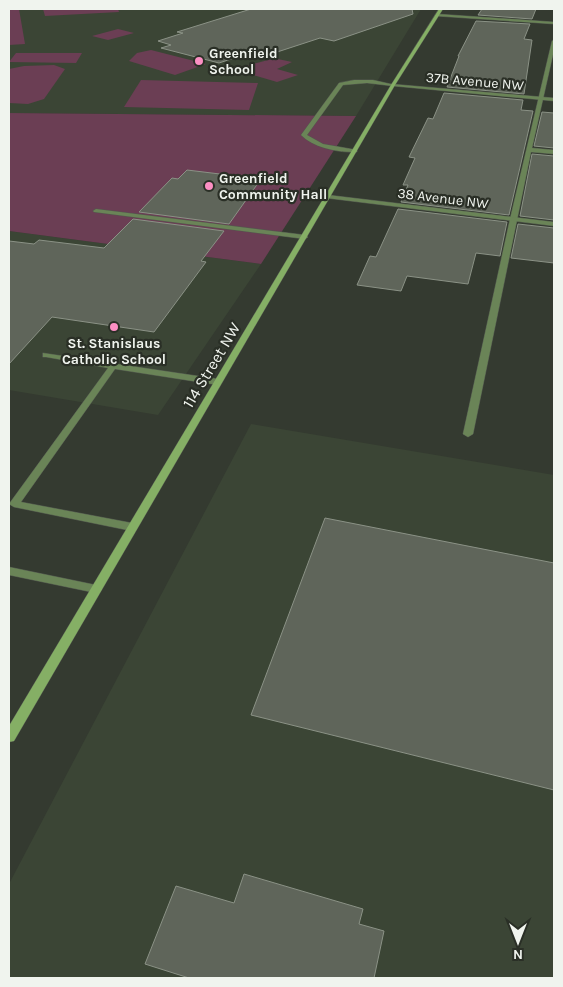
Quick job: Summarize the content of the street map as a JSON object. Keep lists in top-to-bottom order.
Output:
{
  "streets": {
    "street": ["37B Avenue NW", "38 Avenue NW", "114 Street NW"]
  },
  "crossings": [
    ["37B Avenue NW", "114 Street NW"],
    ["38 Avenue NW", "114 Street NW"]
  ],
  "places": ["Greenfield School", "Greenfield Community Hall", "St. Stanislaus Catholic School"],
  "north": "bottom"
}
